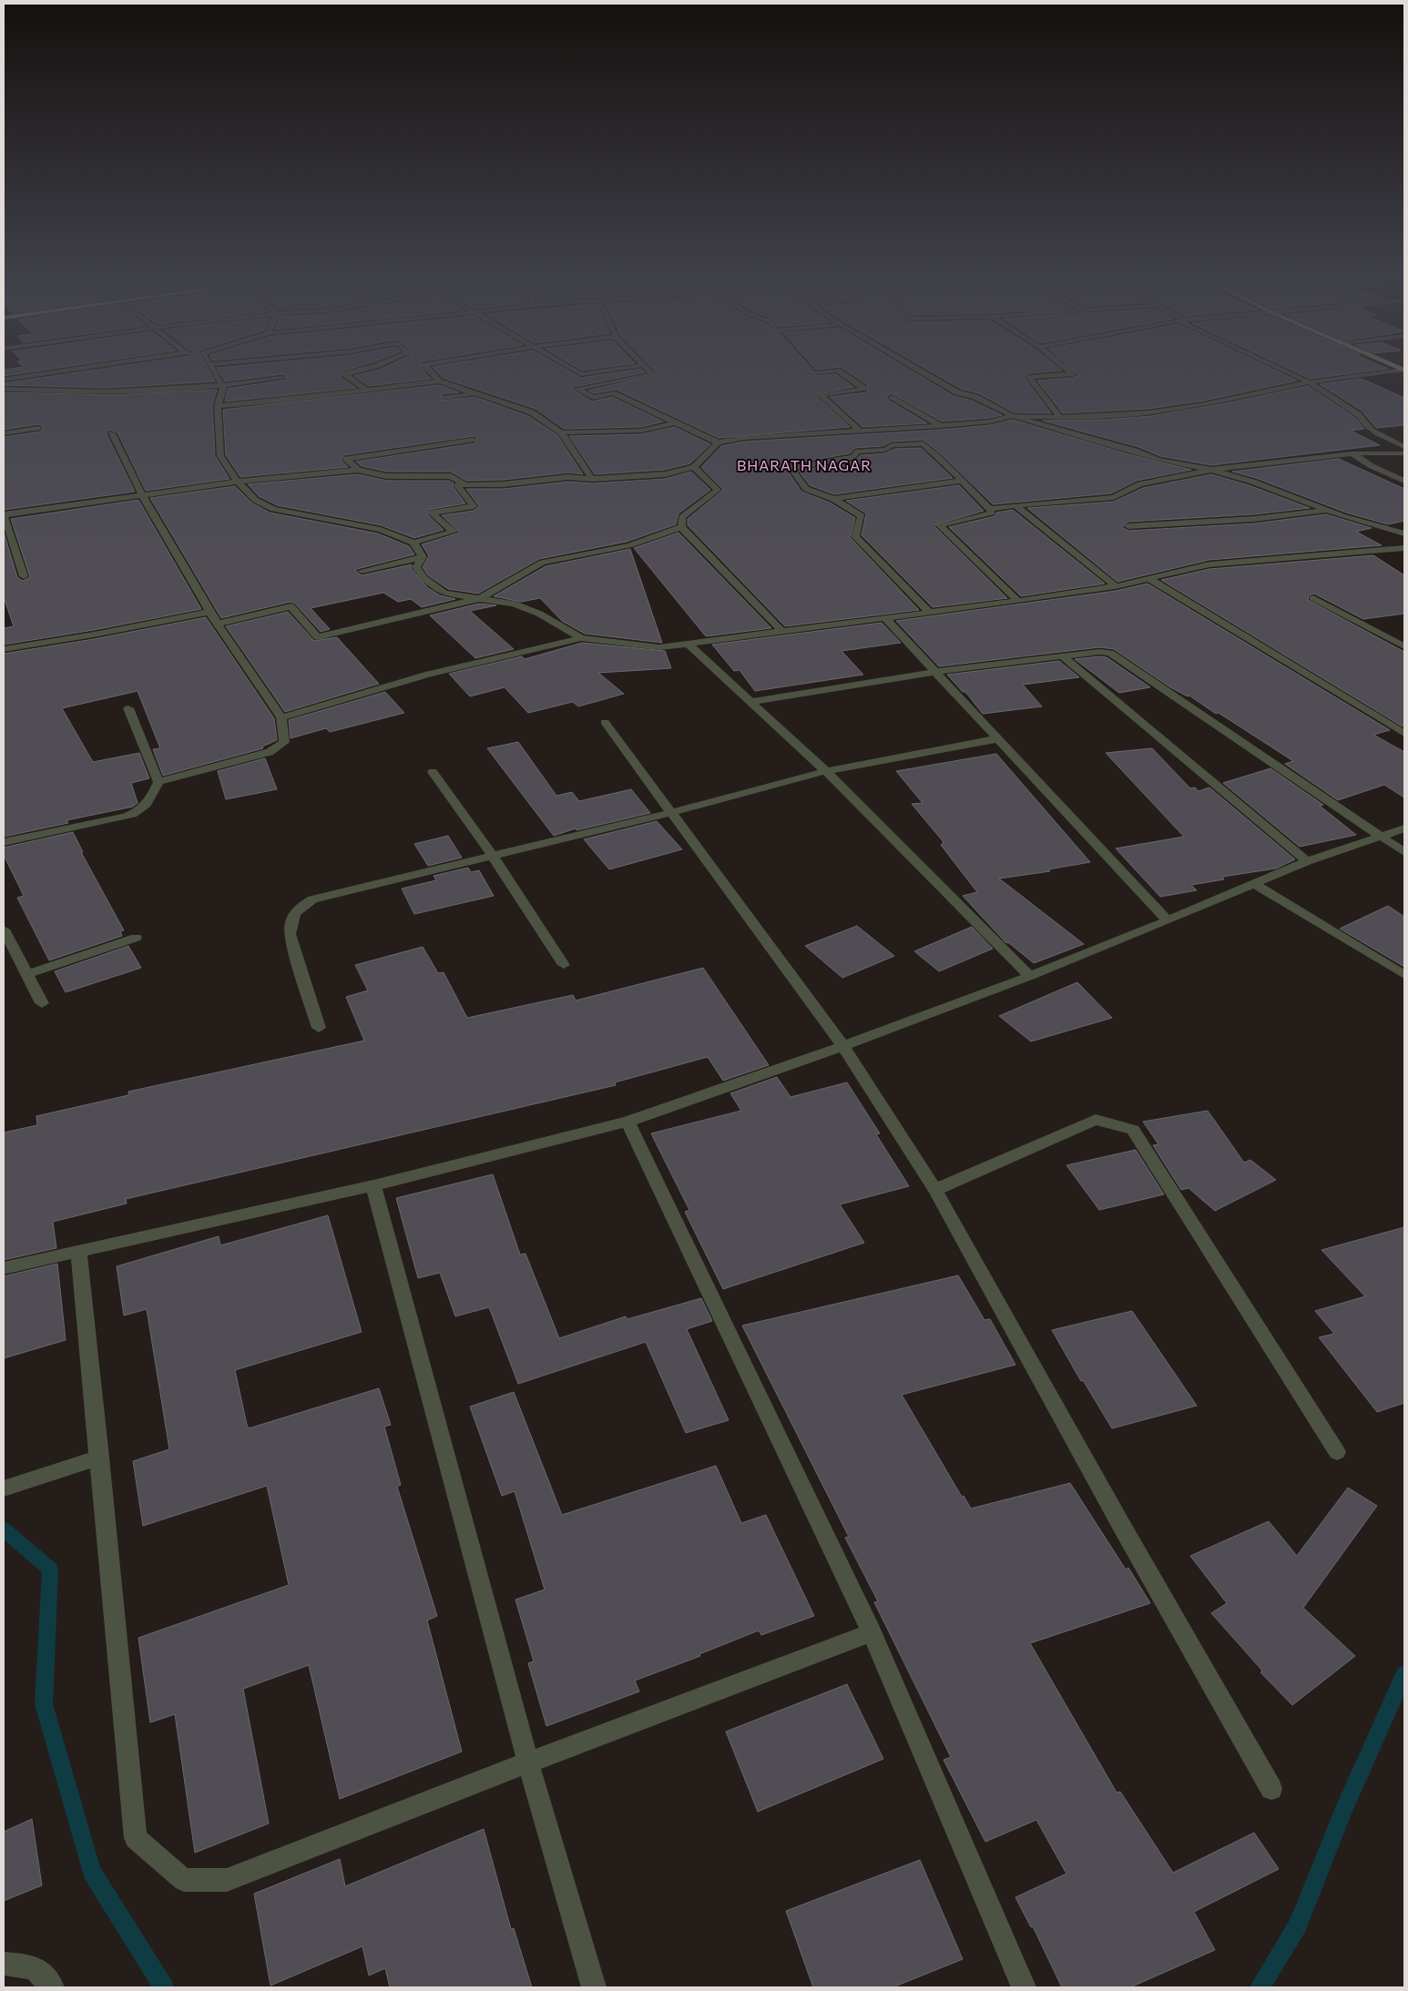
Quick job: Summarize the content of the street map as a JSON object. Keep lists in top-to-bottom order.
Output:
{
  "districts": ["BHARATH NAGAR"]
}
